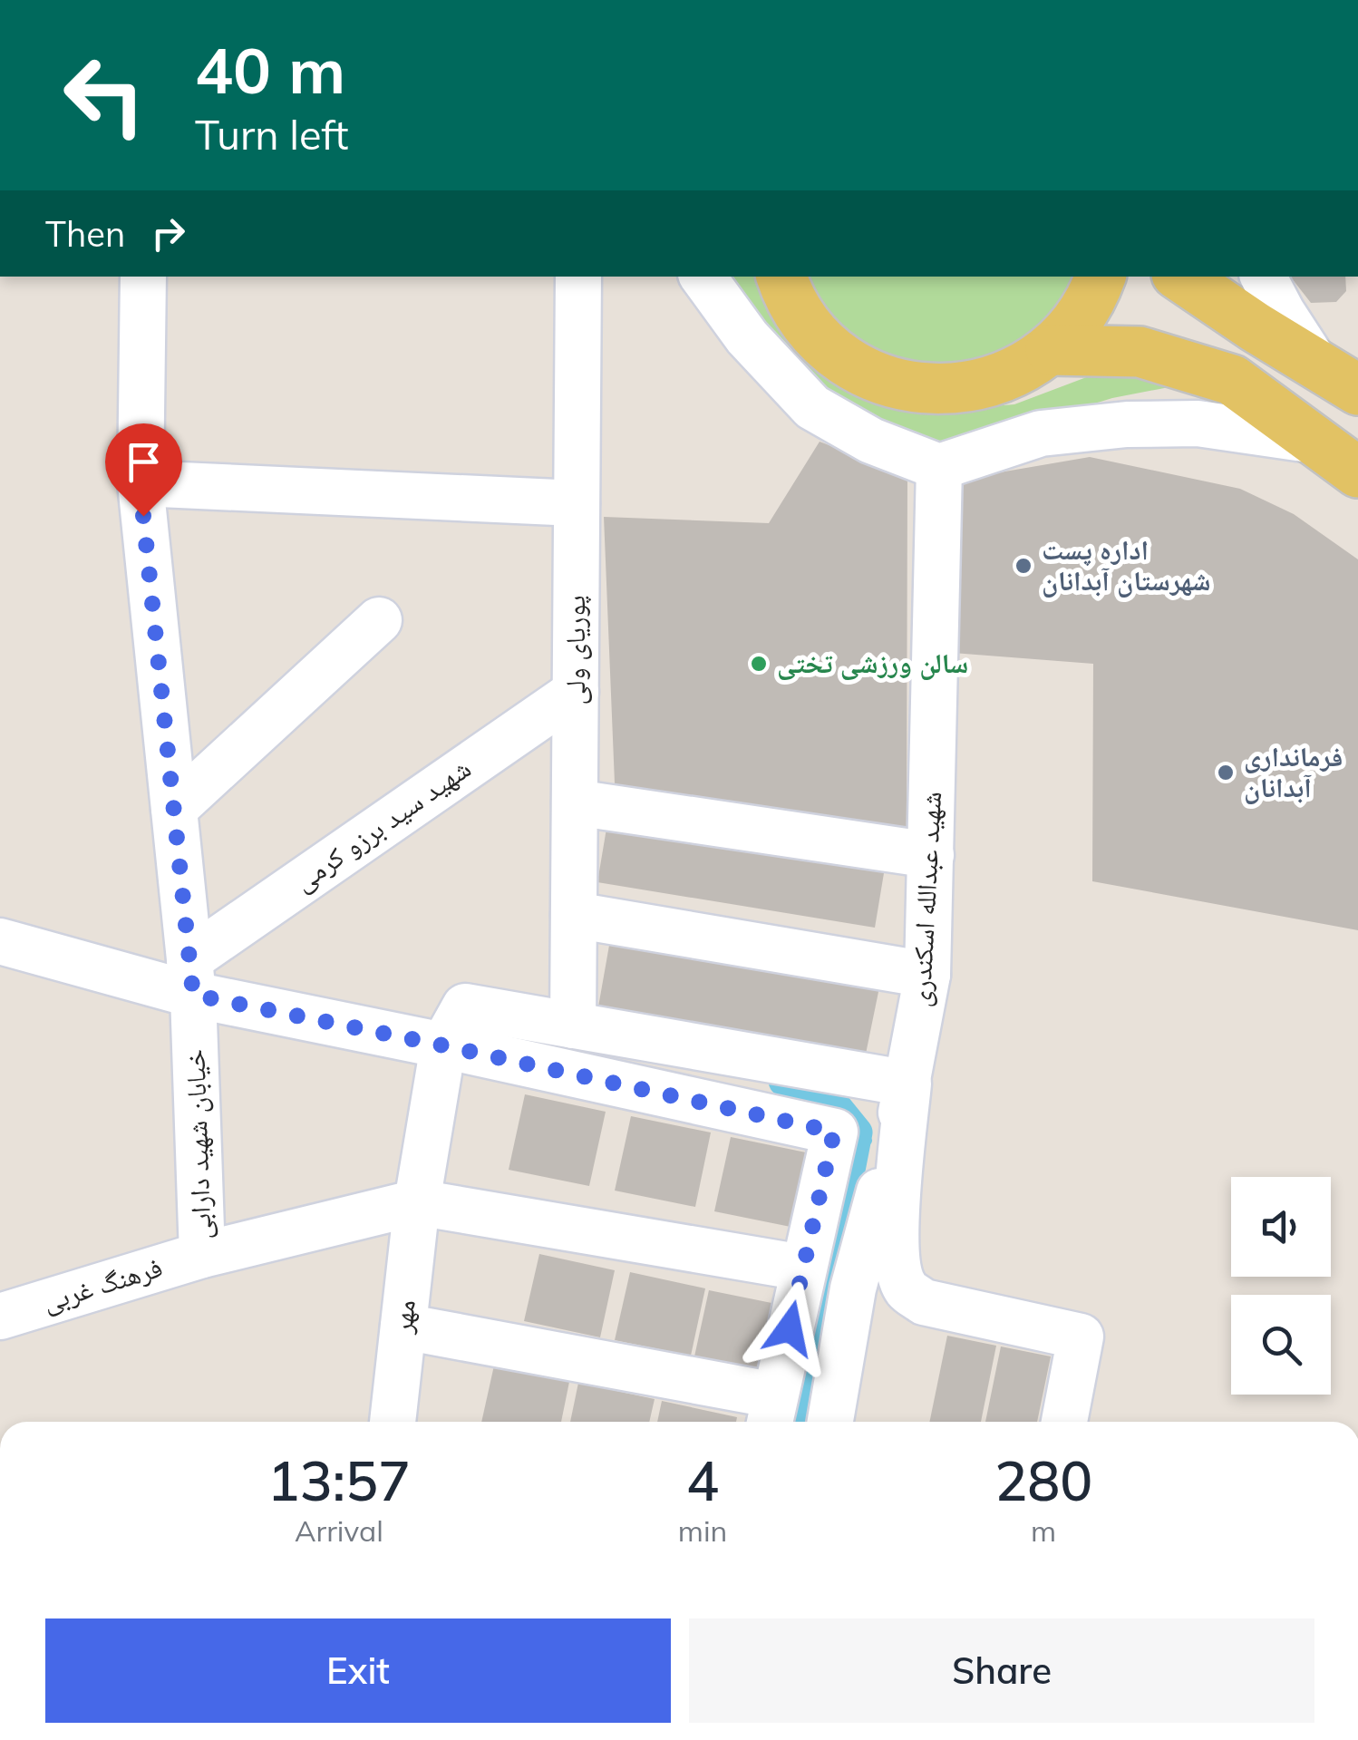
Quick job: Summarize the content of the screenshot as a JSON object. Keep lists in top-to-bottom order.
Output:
{
  "streets": {
    "street": [
      "پوریای ولی",
      "شهید سید برزو کرمی",
      "شهید عبدالله اسکندری",
      "خیابان شهید دارابی",
      "فرهنگ غربی",
      "مهر"
    ]
  },
  "crossings": [
    ["پوریای ولی", "شهید سید برزو کرمی"],
    ["شهید سید برزو کرمی", "خیابان شهید دارابی"],
    ["خیابان شهید دارابی", "فرهنگ غربی"],
    ["فرهنگ غربی", "مهر"]
  ],
  "places": ["اداره پست شهرستان آبدانان", "سالن ورزشی تختی", "فرمانداری آبدانان"],
  "page": {
    "turn": ["40 m", "Turn left"],
    "then": "Then",
    "eta": [
      "13:57",
      "Arrival",
      "4",
      "min",
      "280",
      "m"
    ],
    "buttons": ["Exit", "Share"]
  }
}
